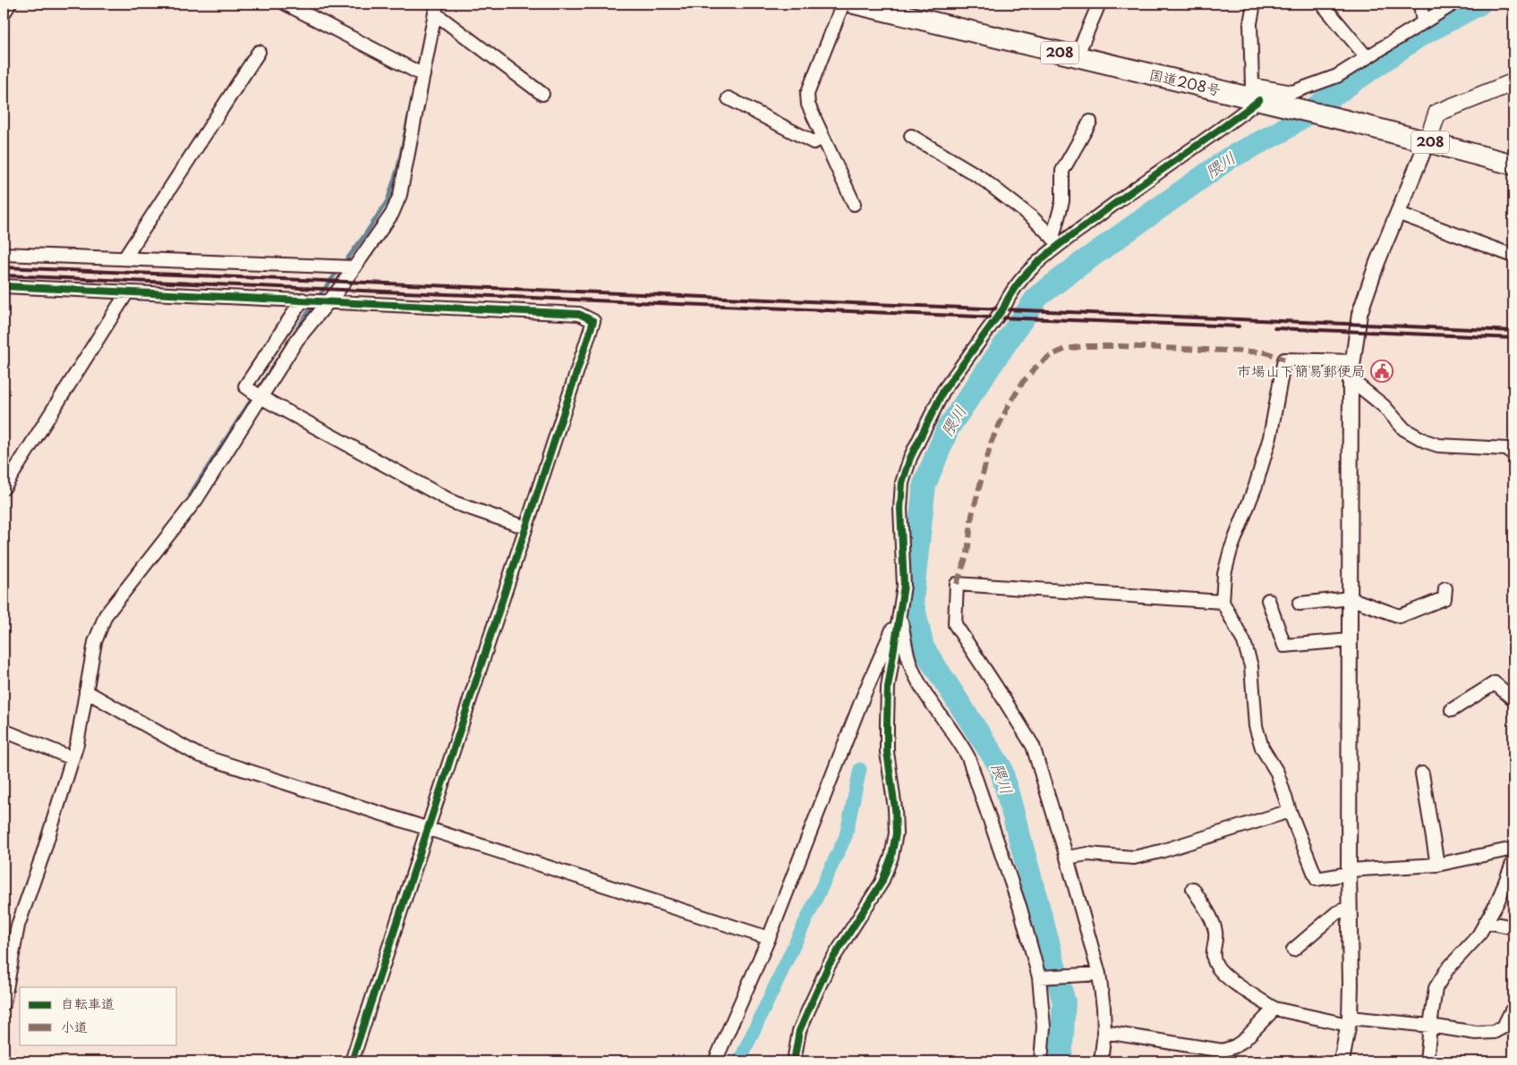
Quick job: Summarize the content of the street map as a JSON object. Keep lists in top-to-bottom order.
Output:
{
  "streets": {
    "highway": ["208", "国道208号"]
  },
  "water": ["隈川"],
  "places": {
    "public building": ["市場山下簡易郵便局"]
  },
  "legend": ["自転車道", "小道"]
}
